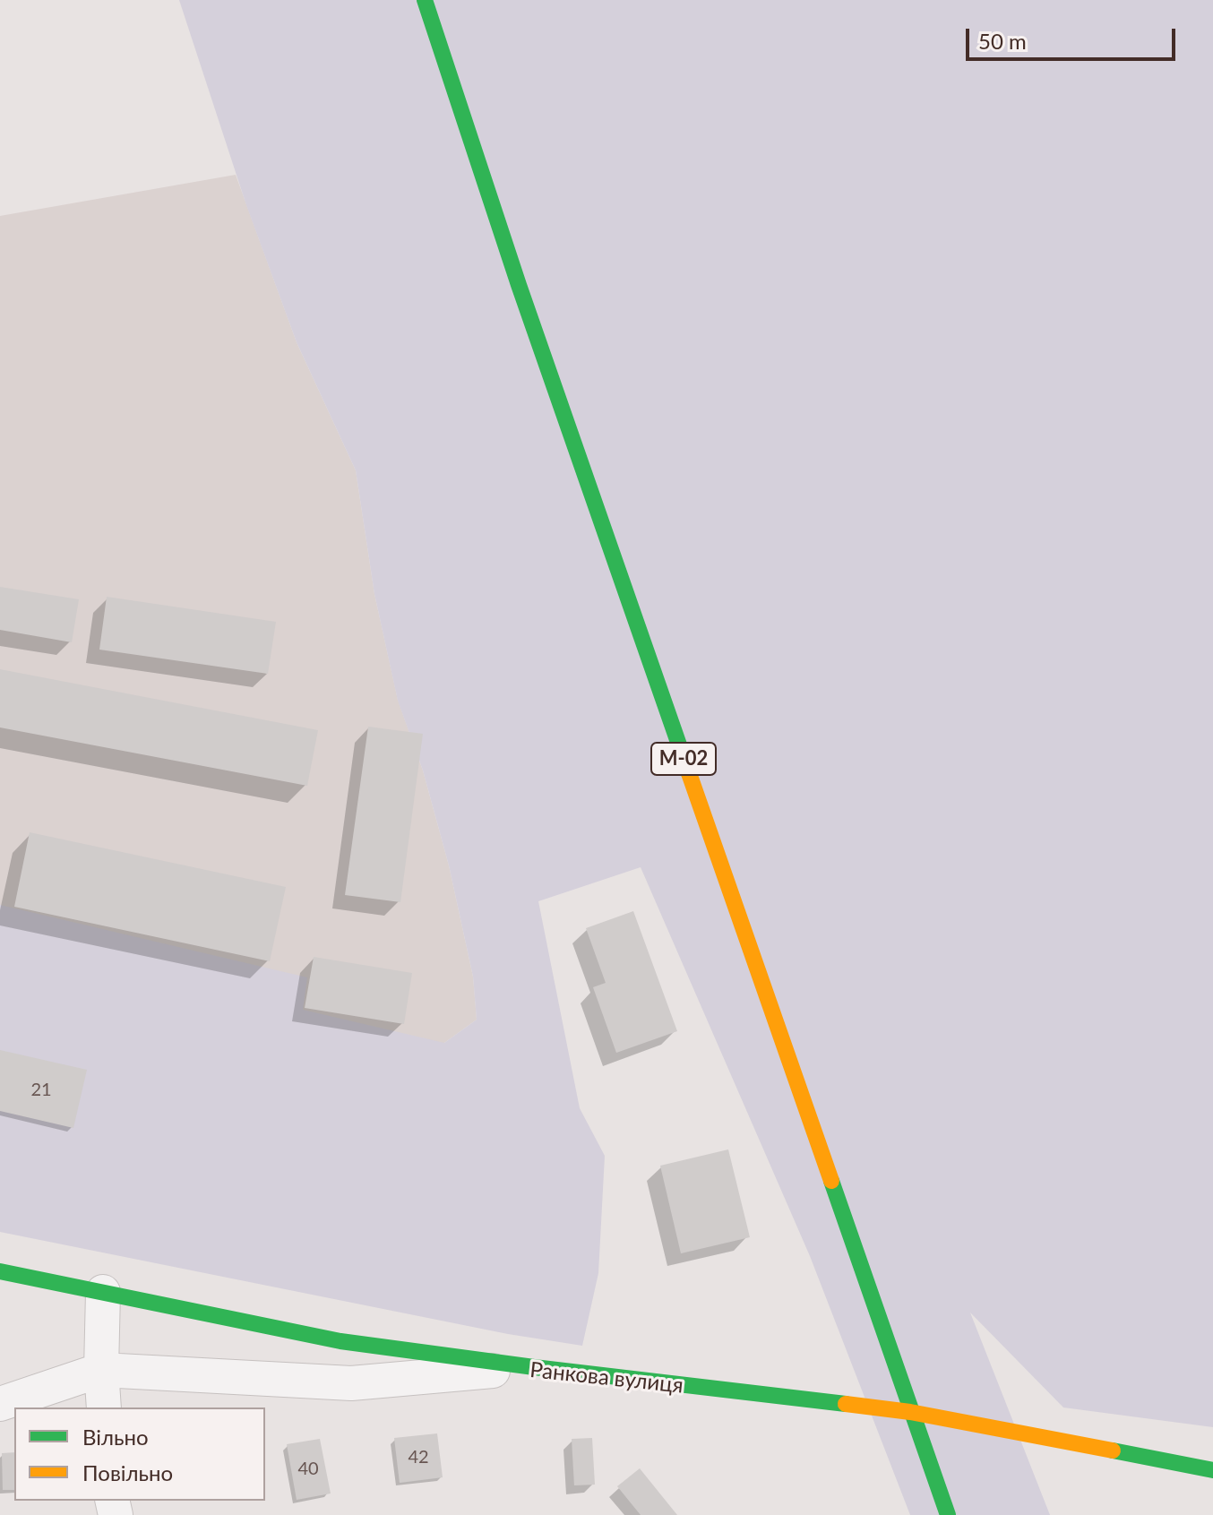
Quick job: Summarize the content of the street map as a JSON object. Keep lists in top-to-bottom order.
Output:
{
  "streets": {
    "main road": ["М-02", "Ранкова вулиця"]
  },
  "crossings": [
    ["М-02", "Ранкова вулиця"]
  ],
  "house_numbers": ["21", "42", "40"],
  "legend": ["Вільно", "Повільно"],
  "scale_bar": "50 m"
}
